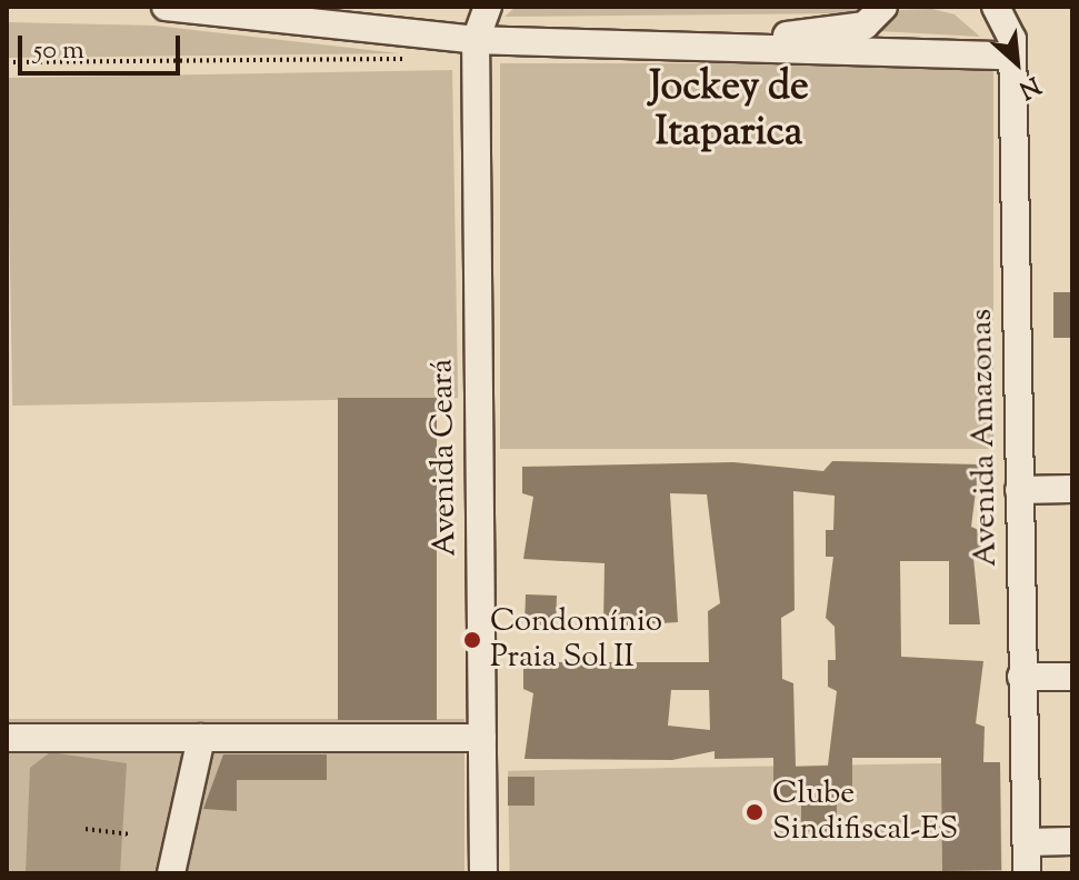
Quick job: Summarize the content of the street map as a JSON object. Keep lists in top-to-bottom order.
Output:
{
  "streets": {
    "street": ["Avenida Amazonas", "Avenida Ceará"]
  },
  "districts": ["Jockey de Itaparica"],
  "places": ["Condomínio Praia Sol II", "Clube Sindifiscal-ES"],
  "scale_bar": "50 m",
  "north": "bottom right"
}
